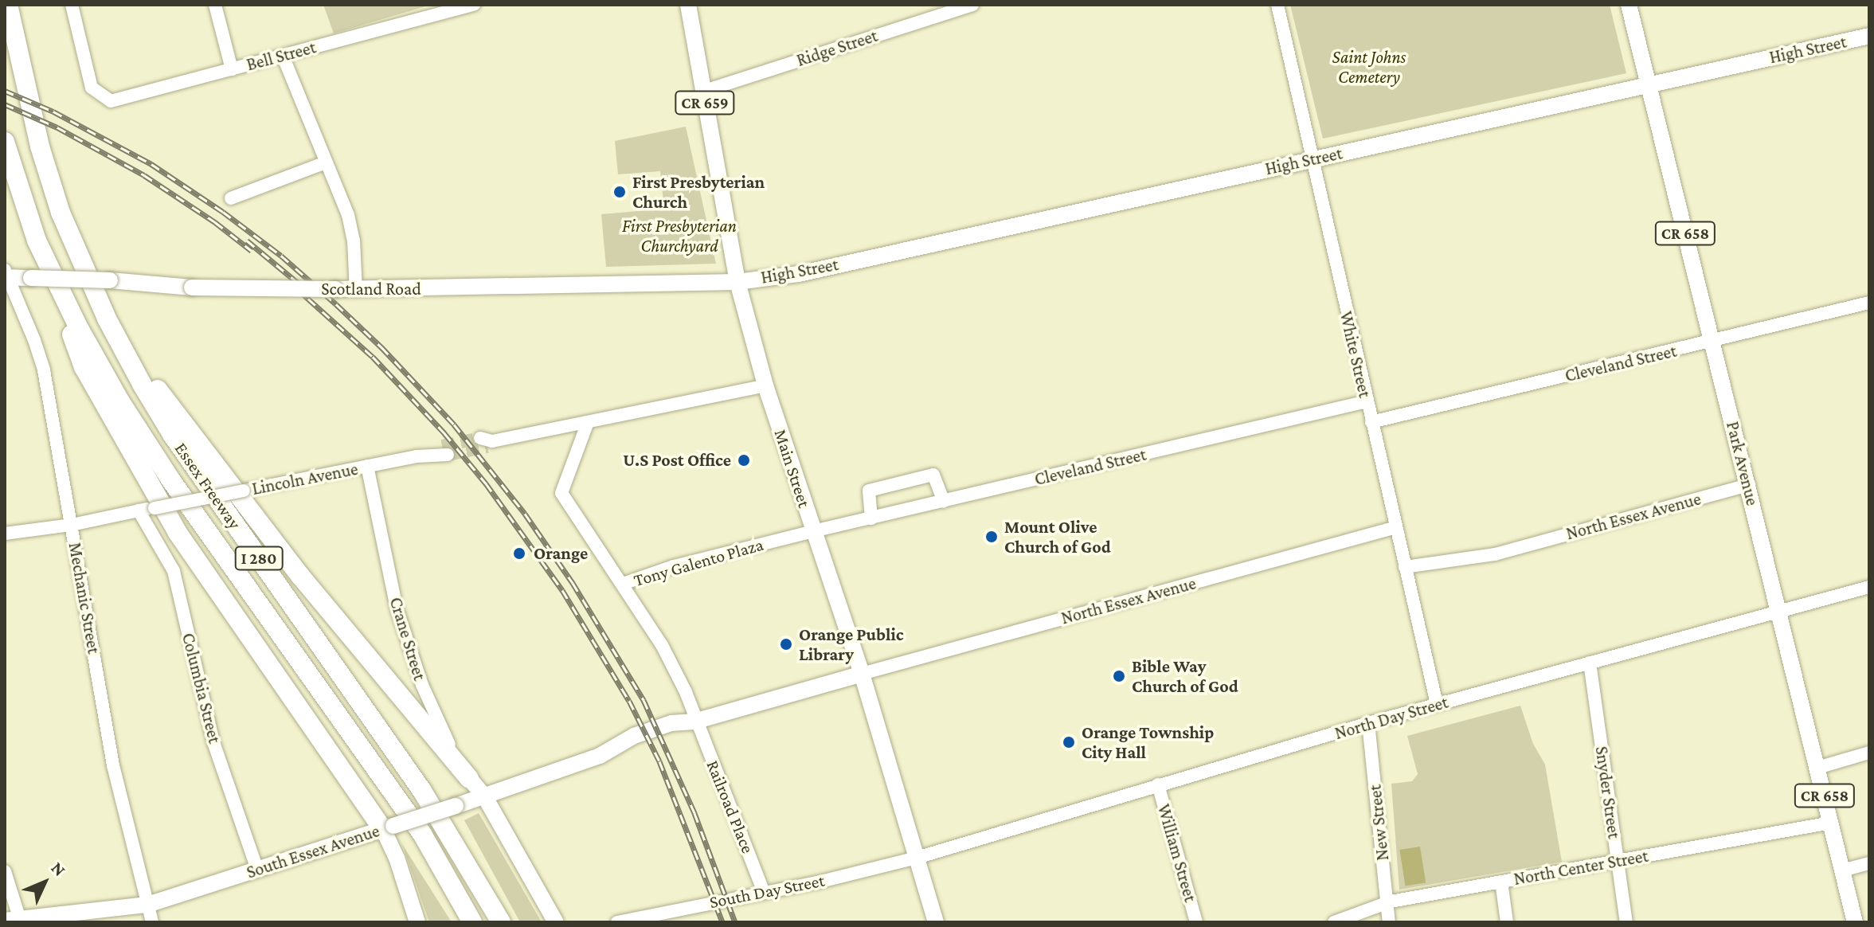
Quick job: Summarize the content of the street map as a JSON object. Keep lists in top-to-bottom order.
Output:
{
  "streets": {
    "highway": ["Essex Freeway", "I 280"],
    "main road": [
      "High Street",
      "CR 659",
      "CR 658",
      "Scotland Road",
      "Park Avenue",
      "Main Street",
      "Crane Street",
      "South Essex Avenue"
    ],
    "street": [
      "Ridge Street",
      "Bell Street",
      "White Street",
      "Cleveland Street",
      "Lincoln Avenue",
      "North Essex Avenue",
      "Tony Galento Plaza",
      "Mechanic Street",
      "Columbia Street",
      "North Day Street",
      "Snyder Street",
      "Railroad Place",
      "New Street",
      "William Street",
      "North Center Street",
      "South Day Street"
    ]
  },
  "crossings": [
    ["Ridge Street", "Main Street"],
    ["High Street", "Scotland Road"],
    ["High Street", "White Street"],
    ["High Street", "Park Avenue"],
    ["High Street", "Main Street"],
    ["Scotland Road", "Main Street"],
    ["Scotland Road", "Mechanic Street"],
    ["White Street", "Cleveland Street"],
    ["White Street", "North Essex Avenue"],
    ["White Street", "North Day Street"],
    ["Cleveland Street", "Park Avenue"],
    ["Cleveland Street", "Main Street"],
    ["Cleveland Street", "Tony Galento Plaza"],
    ["Park Avenue", "North Essex Avenue"],
    ["Park Avenue", "North Day Street"],
    ["Park Avenue", "North Center Street"],
    ["Main Street", "North Essex Avenue"],
    ["Main Street", "Tony Galento Plaza"],
    ["Main Street", "North Day Street"],
    ["Main Street", "South Essex Avenue"],
    ["Main Street", "South Day Street"],
    ["Lincoln Avenue", "Mechanic Street"],
    ["Lincoln Avenue", "Crane Street"],
    ["Lincoln Avenue", "Columbia Street"],
    ["North Essex Avenue", "South Essex Avenue"],
    ["Tony Galento Plaza", "Railroad Place"],
    ["Tony Galento Plaza", "South Essex Avenue"],
    ["Mechanic Street", "South Essex Avenue"],
    ["Crane Street", "South Essex Avenue"],
    ["Columbia Street", "South Essex Avenue"],
    ["North Day Street", "Snyder Street"],
    ["North Day Street", "New Street"],
    ["North Day Street", "William Street"],
    ["North Day Street", "South Day Street"],
    ["Snyder Street", "North Center Street"],
    ["Railroad Place", "South Essex Avenue"],
    ["Railroad Place", "South Day Street"],
    ["New Street", "North Center Street"]
  ],
  "parks": ["Saint Johns Cemetery", "First Presbyterian Churchyard"],
  "places": [
    "First Presbyterian Church",
    "U.S Post Office",
    "Mount Olive Church of God",
    "Orange",
    "Orange Public Library",
    "Bible Way Church of God",
    "Orange Township City Hall"
  ],
  "north": "top right"
}
